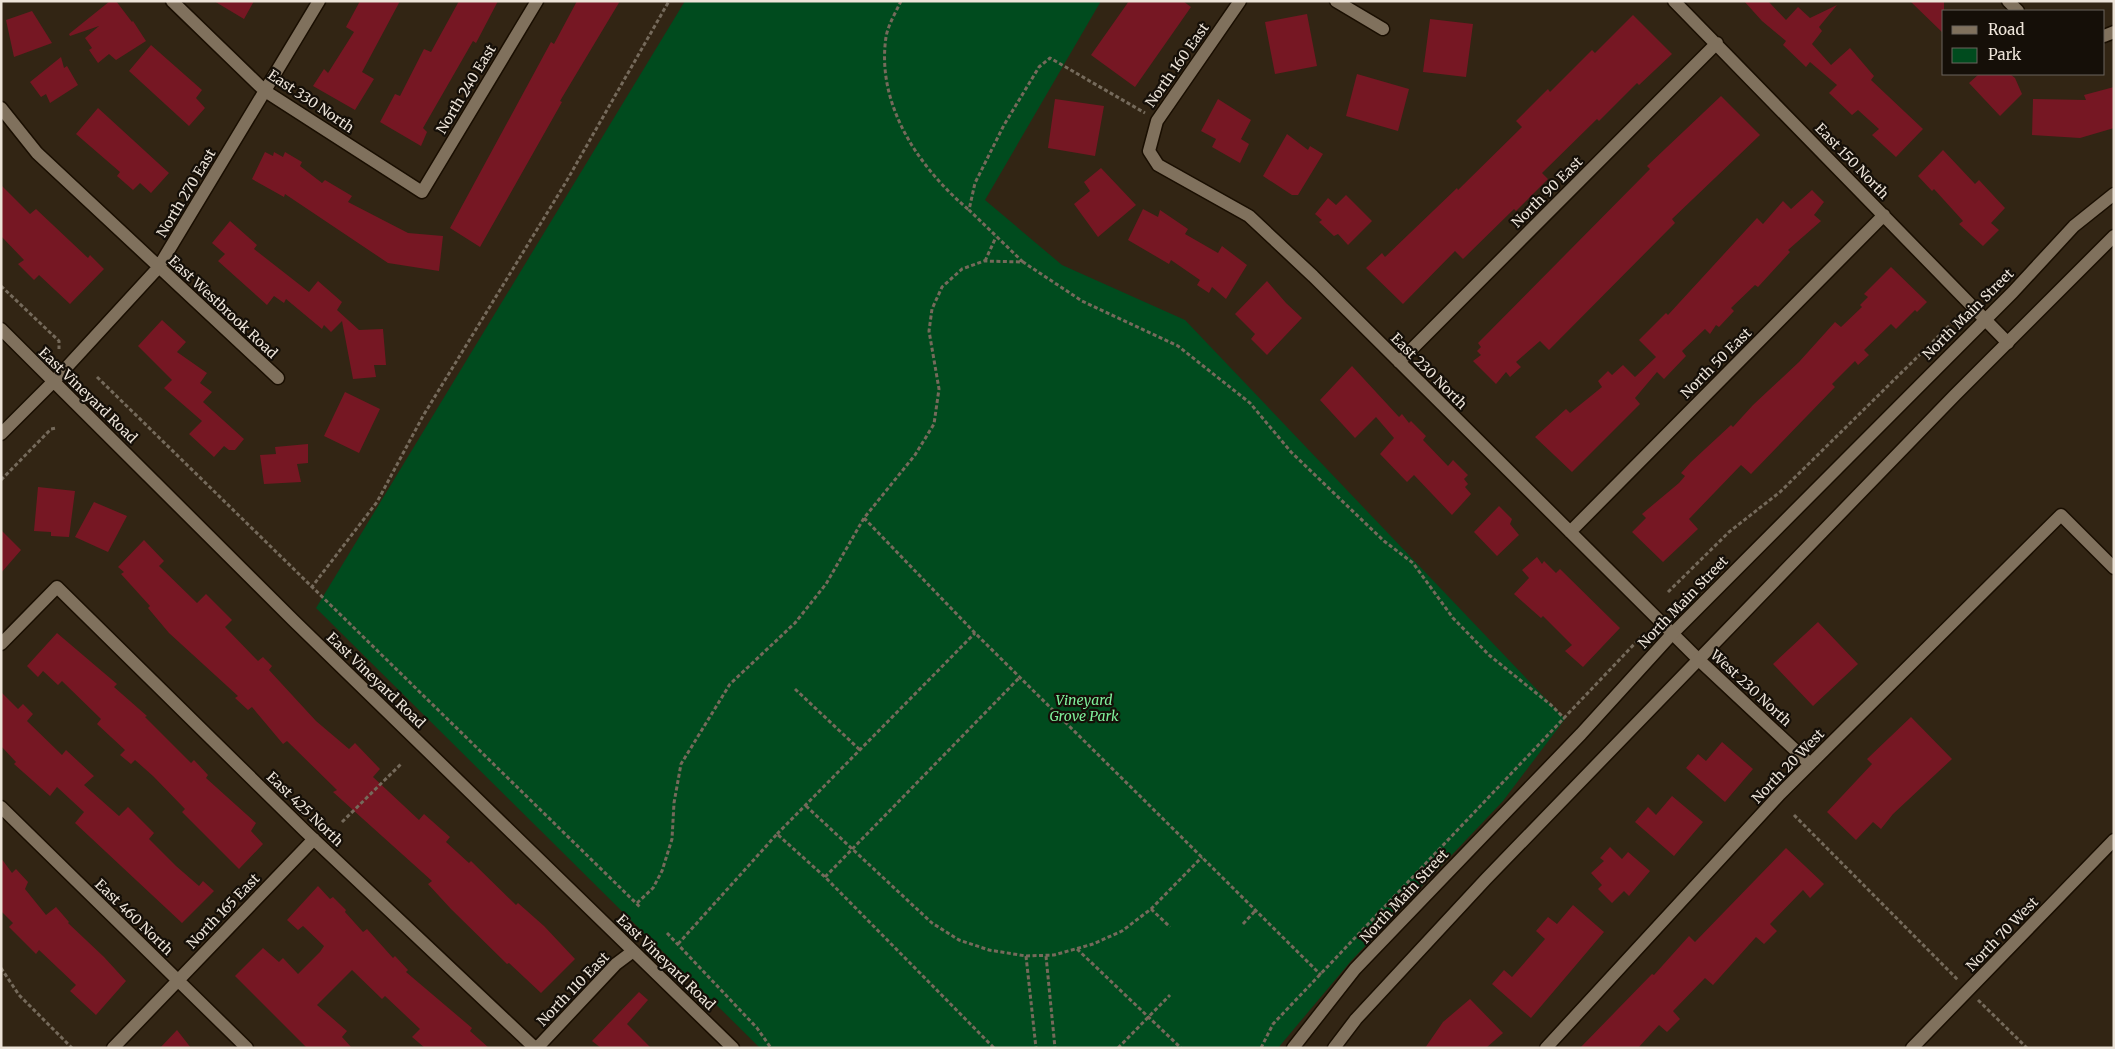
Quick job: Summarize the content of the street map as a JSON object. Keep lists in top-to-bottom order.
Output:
{
  "streets": {
    "street": [
      "North 160 East",
      "North 240 East",
      "East 330 North",
      "East 150 North",
      "North 90 East",
      "North 270 East",
      "East Westbrook Road",
      "North Main Street",
      "North 50 East",
      "East 230 North",
      "East Vineyard Road",
      "West 230 North",
      "North 20 West",
      "East 425 North",
      "North 165 East",
      "East 460 North",
      "North 70 West",
      "North 110 East"
    ]
  },
  "crossings": [
    ["North 160 East", "East 230 North"],
    ["North 240 East", "East 330 North"],
    ["East 330 North", "North 270 East"],
    ["East 150 North", "North 90 East"],
    ["East 150 North", "North Main Street"],
    ["East 150 North", "North 50 East"],
    ["North 90 East", "East 230 North"],
    ["North 270 East", "East Westbrook Road"],
    ["North 270 East", "East Vineyard Road"],
    ["North Main Street", "East 230 North"],
    ["North Main Street", "West 230 North"],
    ["North 50 East", "East 230 North"],
    ["East 230 North", "West 230 North"],
    ["East Vineyard Road", "North 110 East"],
    ["West 230 North", "North 20 West"],
    ["East 425 North", "North 165 East"],
    ["East 425 North", "North 110 East"],
    ["North 165 East", "East 460 North"]
  ],
  "parks": ["Vineyard Grove Park"],
  "legend": ["Road", "Park"]
}
